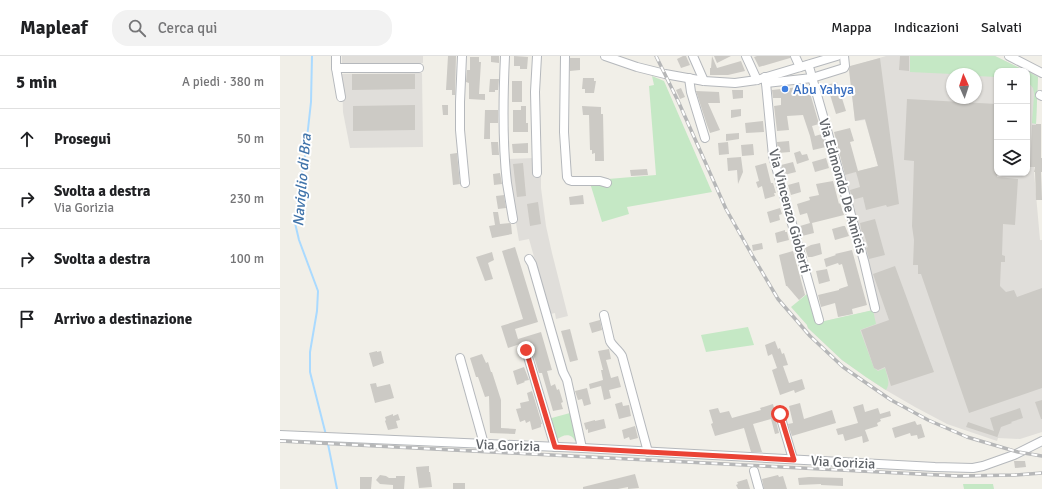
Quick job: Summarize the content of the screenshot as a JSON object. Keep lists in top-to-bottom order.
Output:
{
  "streets": {
    "street": ["Via Edmondo De Amicis", "Via Vincenzo Gioberti", "Via Gorizia"]
  },
  "water": ["Naviglio di Bra"],
  "places": ["Abu Yahya"],
  "north": "top",
  "page": {
    "header": "Mapleaf",
    "search": "Cerca qui",
    "nav": ["Mappa", "Indicazioni", "Salvati"],
    "heading": ["5 min", "A piedi · 380 m"],
    "map_buttons": ["+", "−"],
    "list": [
      ["Prosegui", "50 m"],
      ["Svolta a destra", "Via Gorizia", "230 m"],
      ["Svolta a destra", "100 m"],
      "Arrivo a destinazione"
    ]
  }
}
